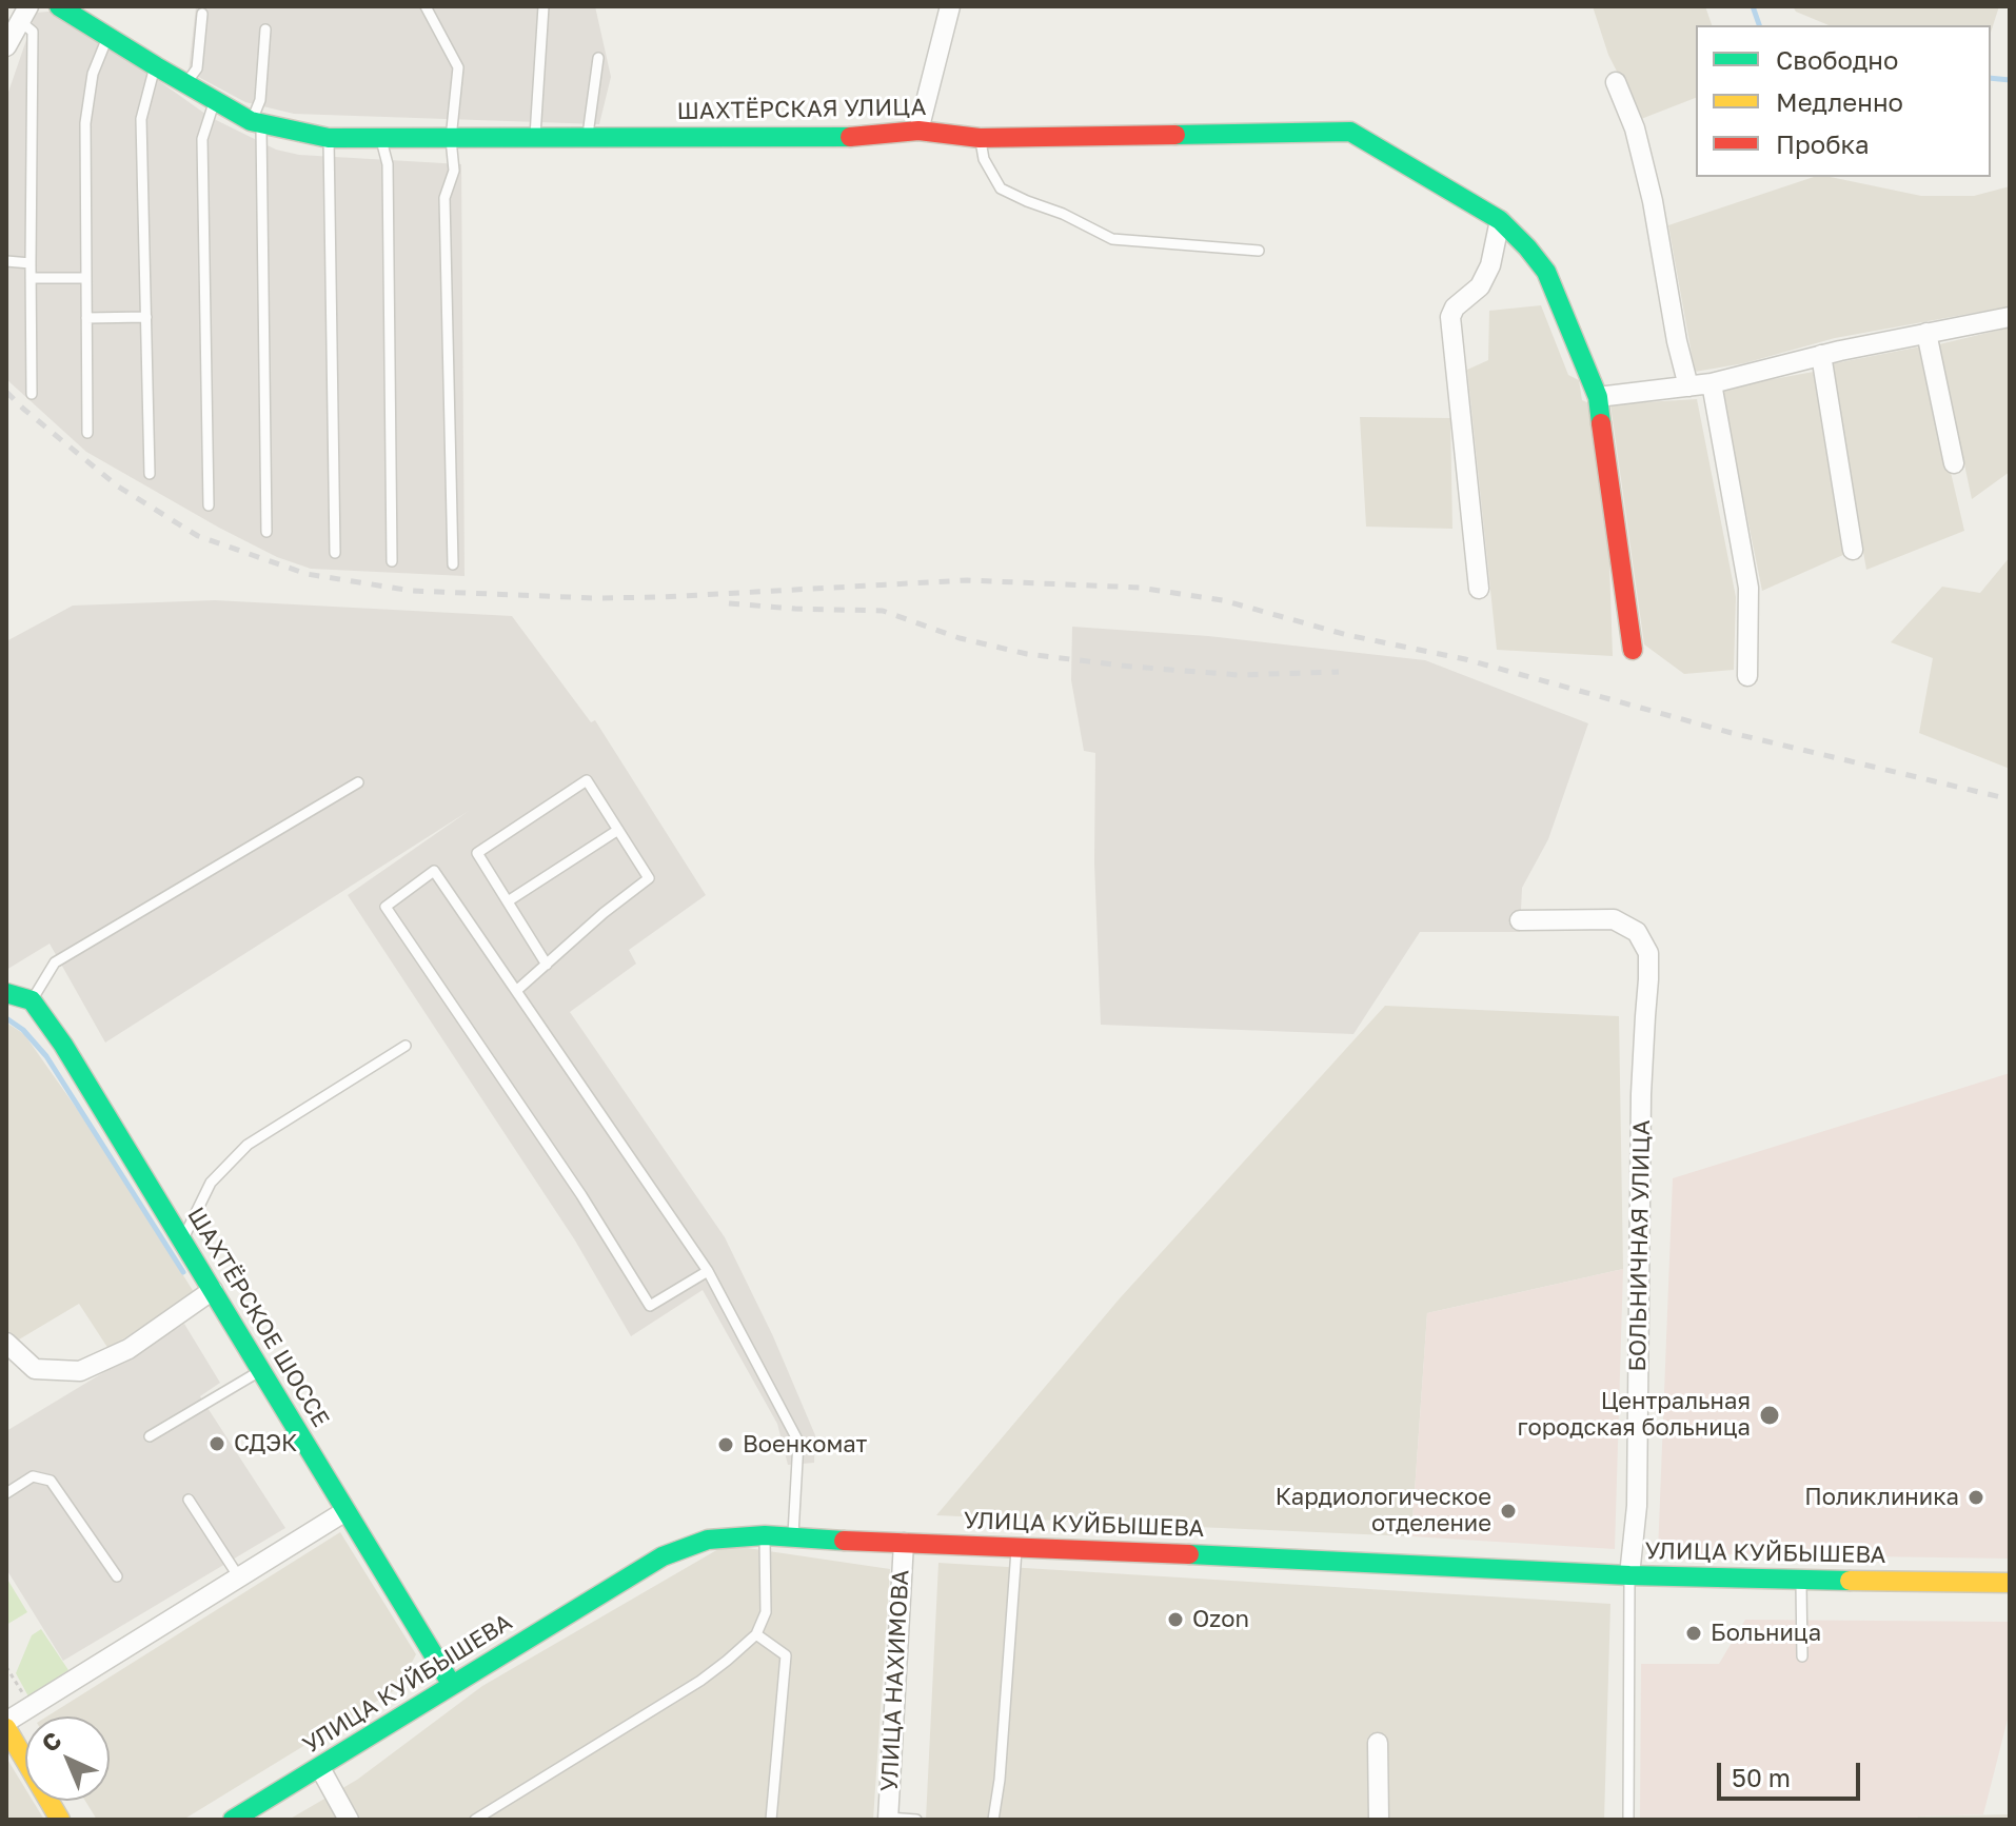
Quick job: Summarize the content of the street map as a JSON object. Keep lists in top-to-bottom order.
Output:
{
  "streets": {
    "street": [
      "ШАХТЁРСКАЯ УЛИЦА",
      "БОЛЬНИЧНАЯ УЛИЦА",
      "ШАХТЁРСКОЕ ШОССЕ",
      "УЛИЦА КУЙБЫШЕВА",
      "УЛИЦА НАХИМОВА"
    ]
  },
  "crossings": [
    ["БОЛЬНИЧНАЯ УЛИЦА", "УЛИЦА КУЙБЫШЕВА"],
    ["ШАХТЁРСКОЕ ШОССЕ", "УЛИЦА КУЙБЫШЕВА"],
    ["УЛИЦА КУЙБЫШЕВА", "УЛИЦА НАХИМОВА"]
  ],
  "places": [
    "Центральная городская больница",
    "СДЭК",
    "Военкомат",
    "Поликлиника",
    "Кардиологическое отделение",
    "Ozon",
    "Больница"
  ],
  "legend": ["Свободно", "Медленно", "Пробка"],
  "scale_bar": "50 m",
  "north": "top left"
}
